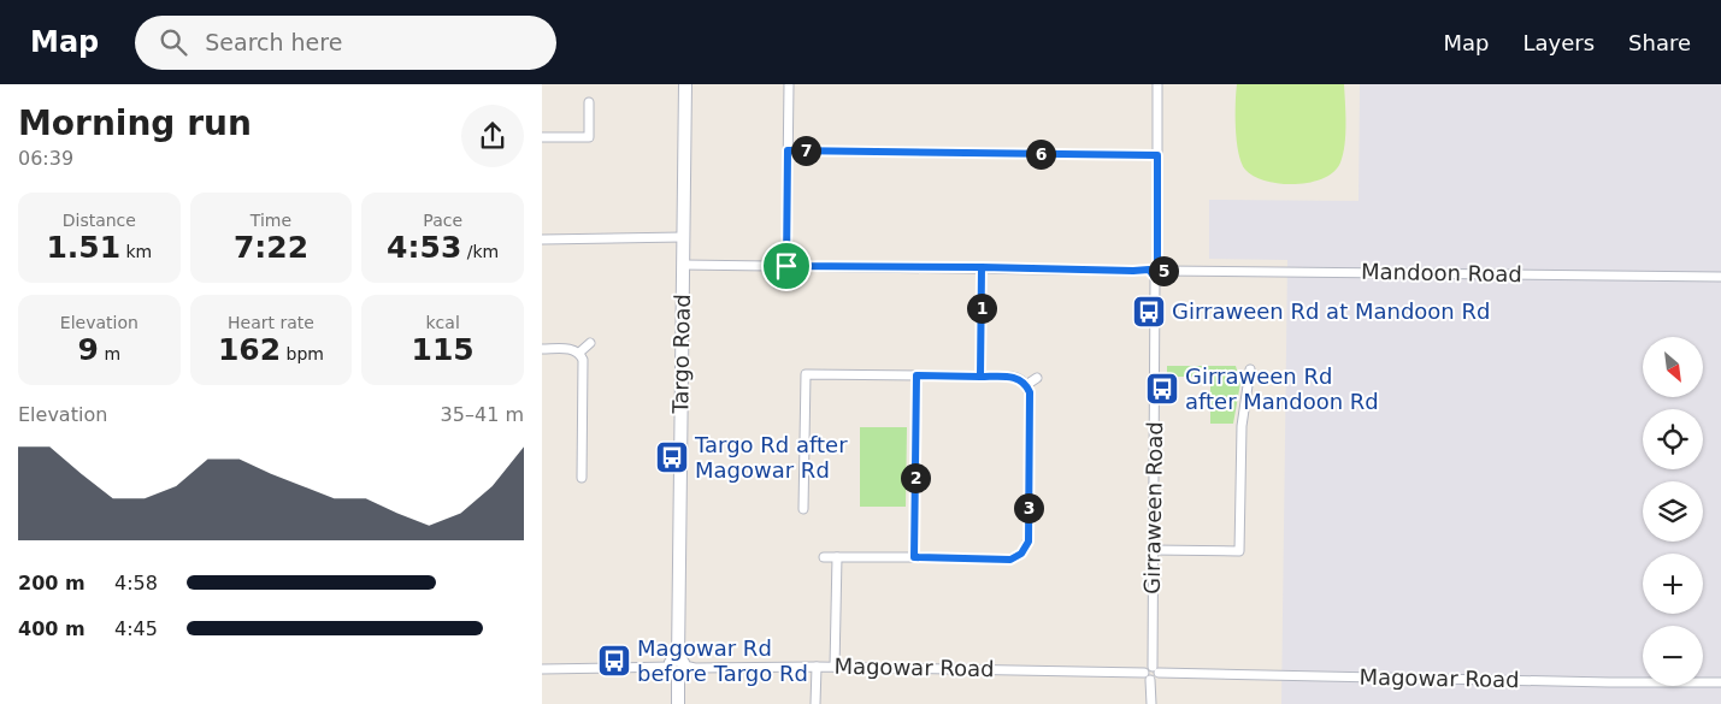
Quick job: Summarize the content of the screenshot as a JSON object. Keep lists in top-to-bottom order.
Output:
{
  "streets": {
    "street": [
      "Mandoon Road",
      "Targo Road",
      "Girraween Road",
      "Magowar Road"
    ]
  },
  "crossings": [
    ["Mandoon Road", "Targo Road"],
    ["Mandoon Road", "Girraween Road"],
    ["Targo Road", "Magowar Road"],
    ["Girraween Road", "Magowar Road"]
  ],
  "places": {
    "bus stop": [
      "Girraween Rd at Mandoon Rd",
      "Girraween Rd after Mandoon Rd",
      "Targo Rd after Magowar Rd",
      "Magowar Rd before Targo Rd"
    ]
  },
  "north": "bottom right",
  "page": {
    "header": "Map",
    "search": "Search here",
    "nav": ["Map", "Layers", "Share"],
    "heading": ["Morning run", "06:39"],
    "pins": [
      "7",
      "6",
      "5",
      "1",
      "2",
      "3"
    ],
    "stats": [
      ["Distance", "1.51 km"],
      ["Time", "7:22"],
      ["Pace", "4:53 /km"],
      ["Elevation", "9 m"],
      ["Heart rate", "162 bpm"],
      ["kcal", "115"]
    ],
    "map_buttons": ["+", "−"],
    "chart": ["Elevation", "35–41 m"],
    "list": [
      {
        "name": "200 m",
        "note": "4:58"
      },
      {
        "name": "400 m",
        "note": "4:45"
      }
    ]
  }
}
